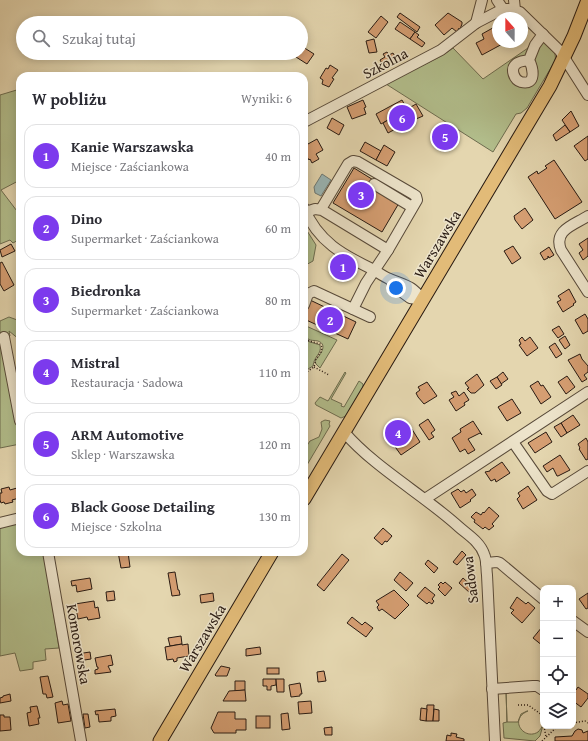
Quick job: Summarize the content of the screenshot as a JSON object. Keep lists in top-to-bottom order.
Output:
{
  "streets": {
    "main road": ["Warszawska"],
    "street": ["Szkolna", "Sadowa", "Komorowska"]
  },
  "crossings": [
    ["Warszawska", "Sadowa"]
  ],
  "north": "top",
  "page": {
    "search": "Szukaj tutaj",
    "heading": ["W pobliżu", "Wyniki: 6"],
    "pins": [
      "6",
      "5",
      "3",
      "1",
      "2",
      "4"
    ],
    "list": [
      {
        "mark": "1",
        "name": "Kanie Warszawska",
        "note": "Miejsce · Zaściankowa",
        "value": "40 m"
      },
      {
        "mark": "2",
        "name": "Dino",
        "note": "Supermarket · Zaściankowa",
        "value": "60 m"
      },
      {
        "mark": "3",
        "name": "Biedronka",
        "note": "Supermarket · Zaściankowa",
        "value": "80 m"
      },
      {
        "mark": "4",
        "name": "Mistral",
        "note": "Restauracja · Sadowa",
        "value": "110 m"
      },
      {
        "mark": "5",
        "name": "ARM Automotive",
        "note": "Sklep · Warszawska",
        "value": "120 m"
      },
      {
        "mark": "6",
        "name": "Black Goose Detailing",
        "note": "Miejsce · Szkolna",
        "value": "130 m"
      }
    ],
    "map_buttons": ["+", "−"]
  }
}
